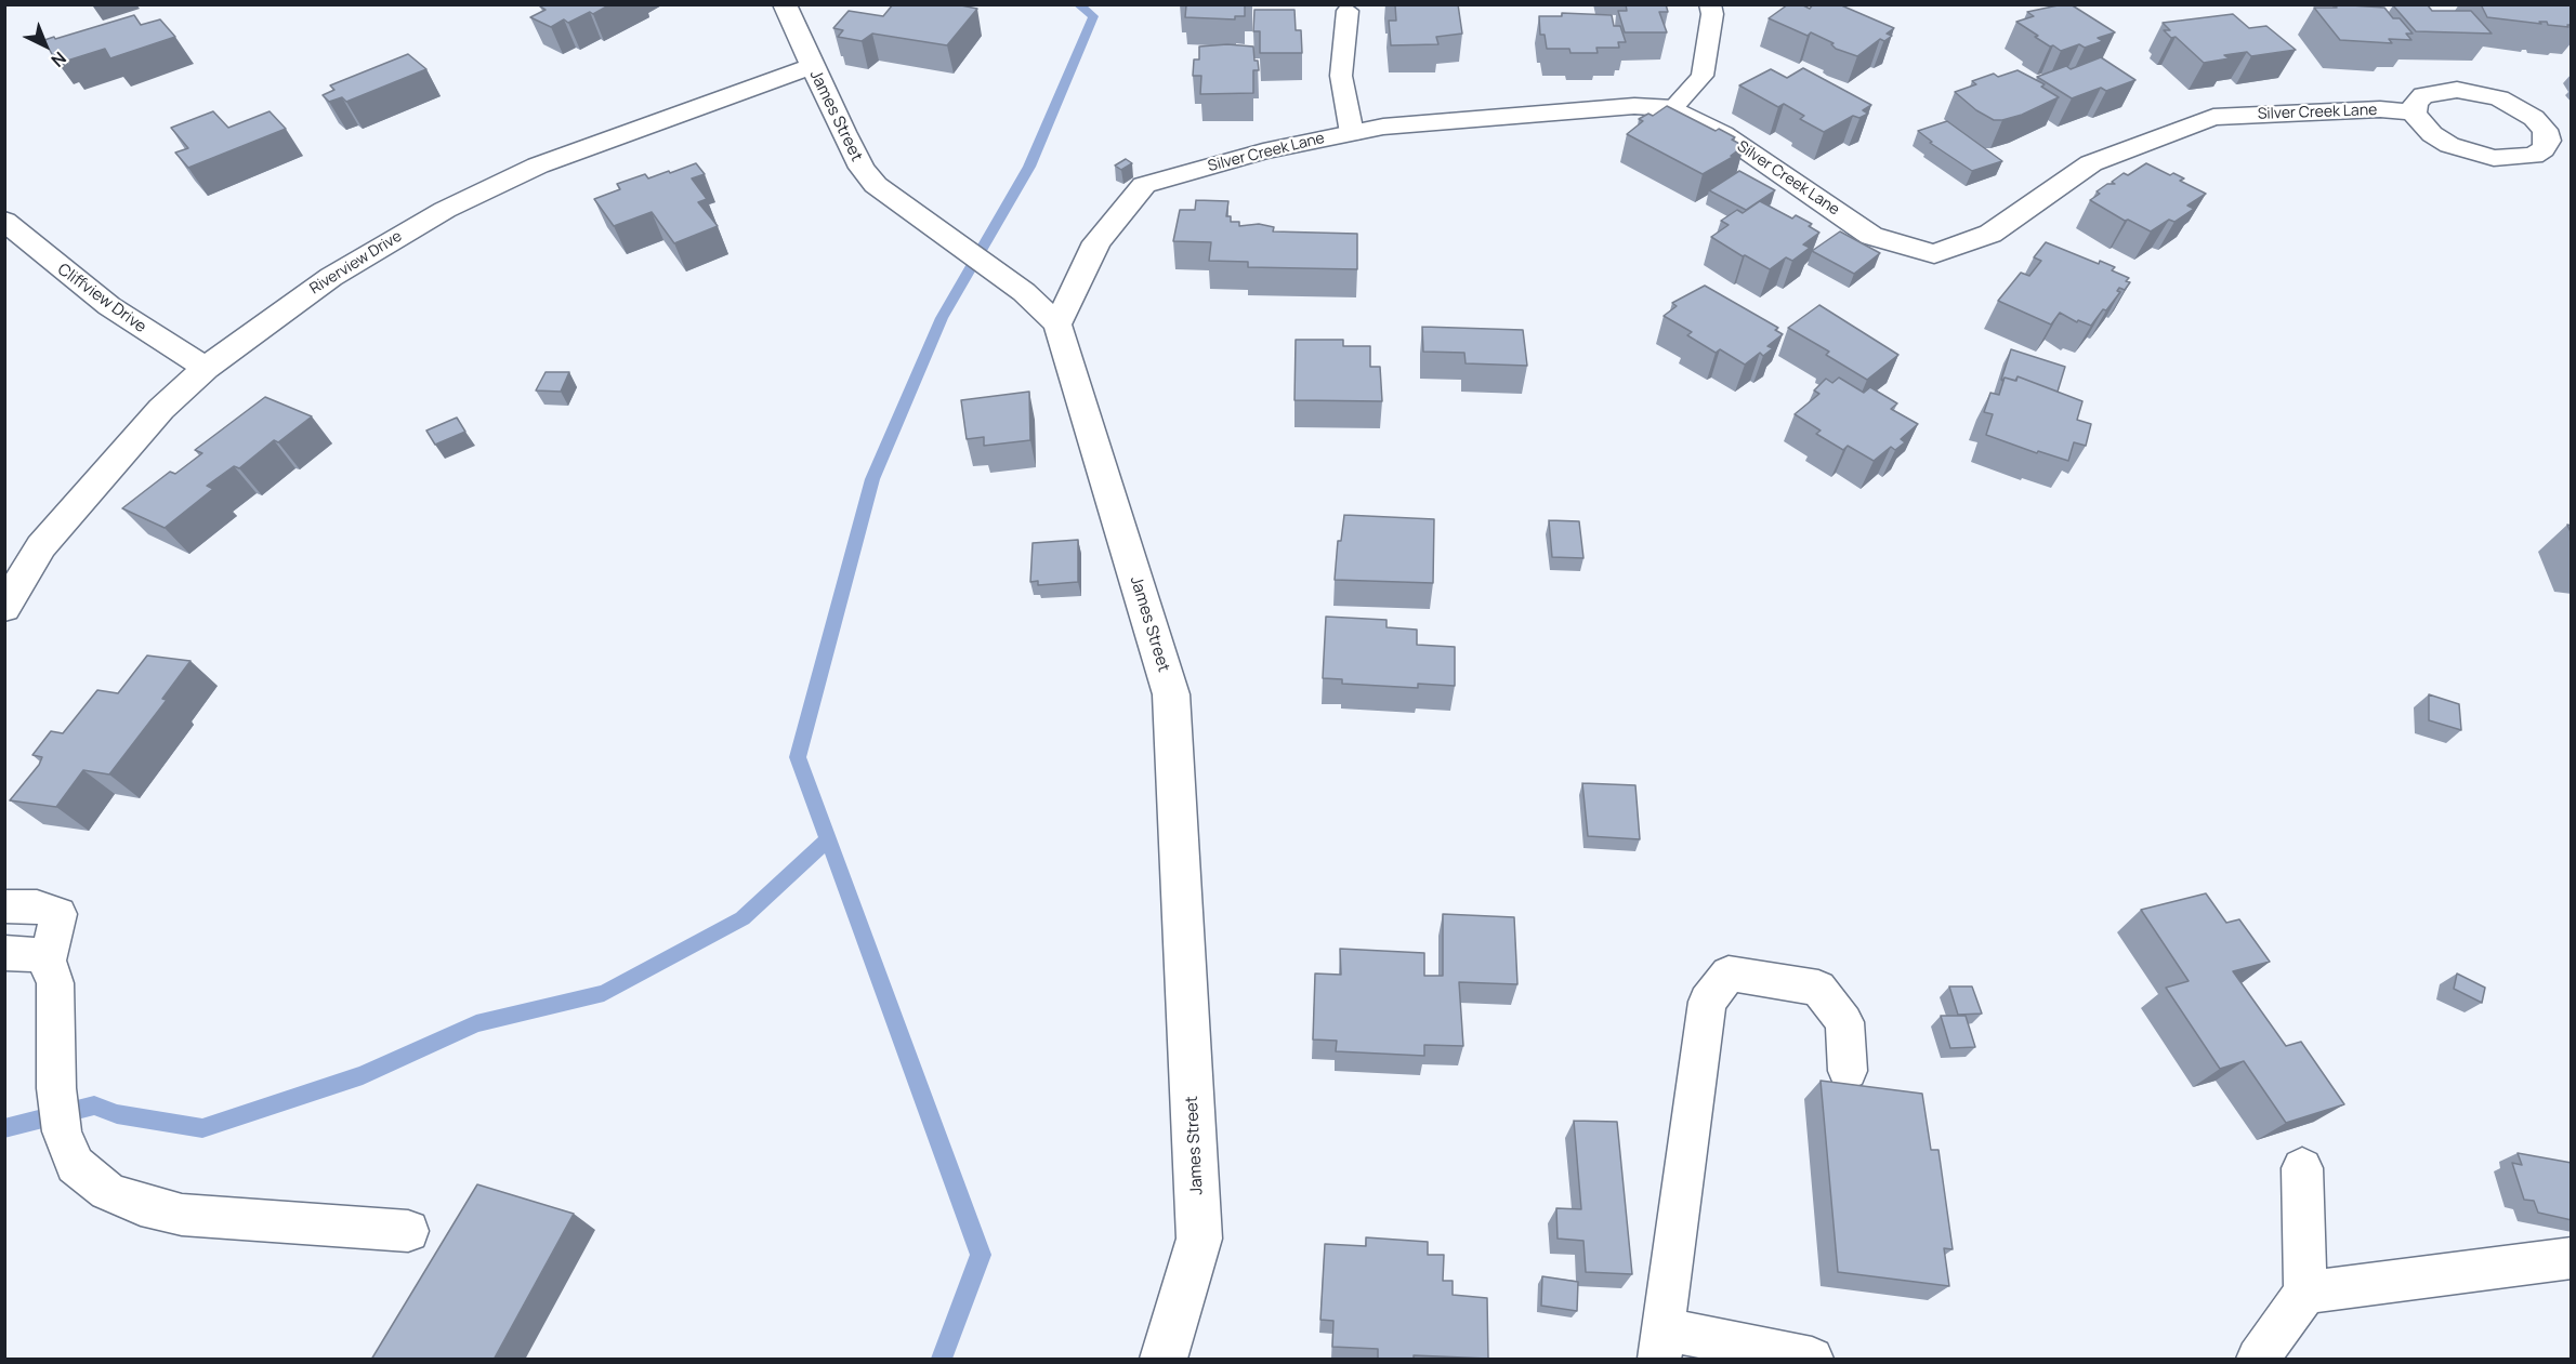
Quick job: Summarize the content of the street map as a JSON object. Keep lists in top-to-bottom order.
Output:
{
  "streets": {
    "street": [
      "Silver Creek Lane",
      "James Street",
      "Riverview Drive",
      "Cliffview Drive"
    ]
  },
  "crossings": [
    ["Silver Creek Lane", "James Street"],
    ["James Street", "Riverview Drive"],
    ["Riverview Drive", "Cliffview Drive"]
  ],
  "north": "bottom right"
}
